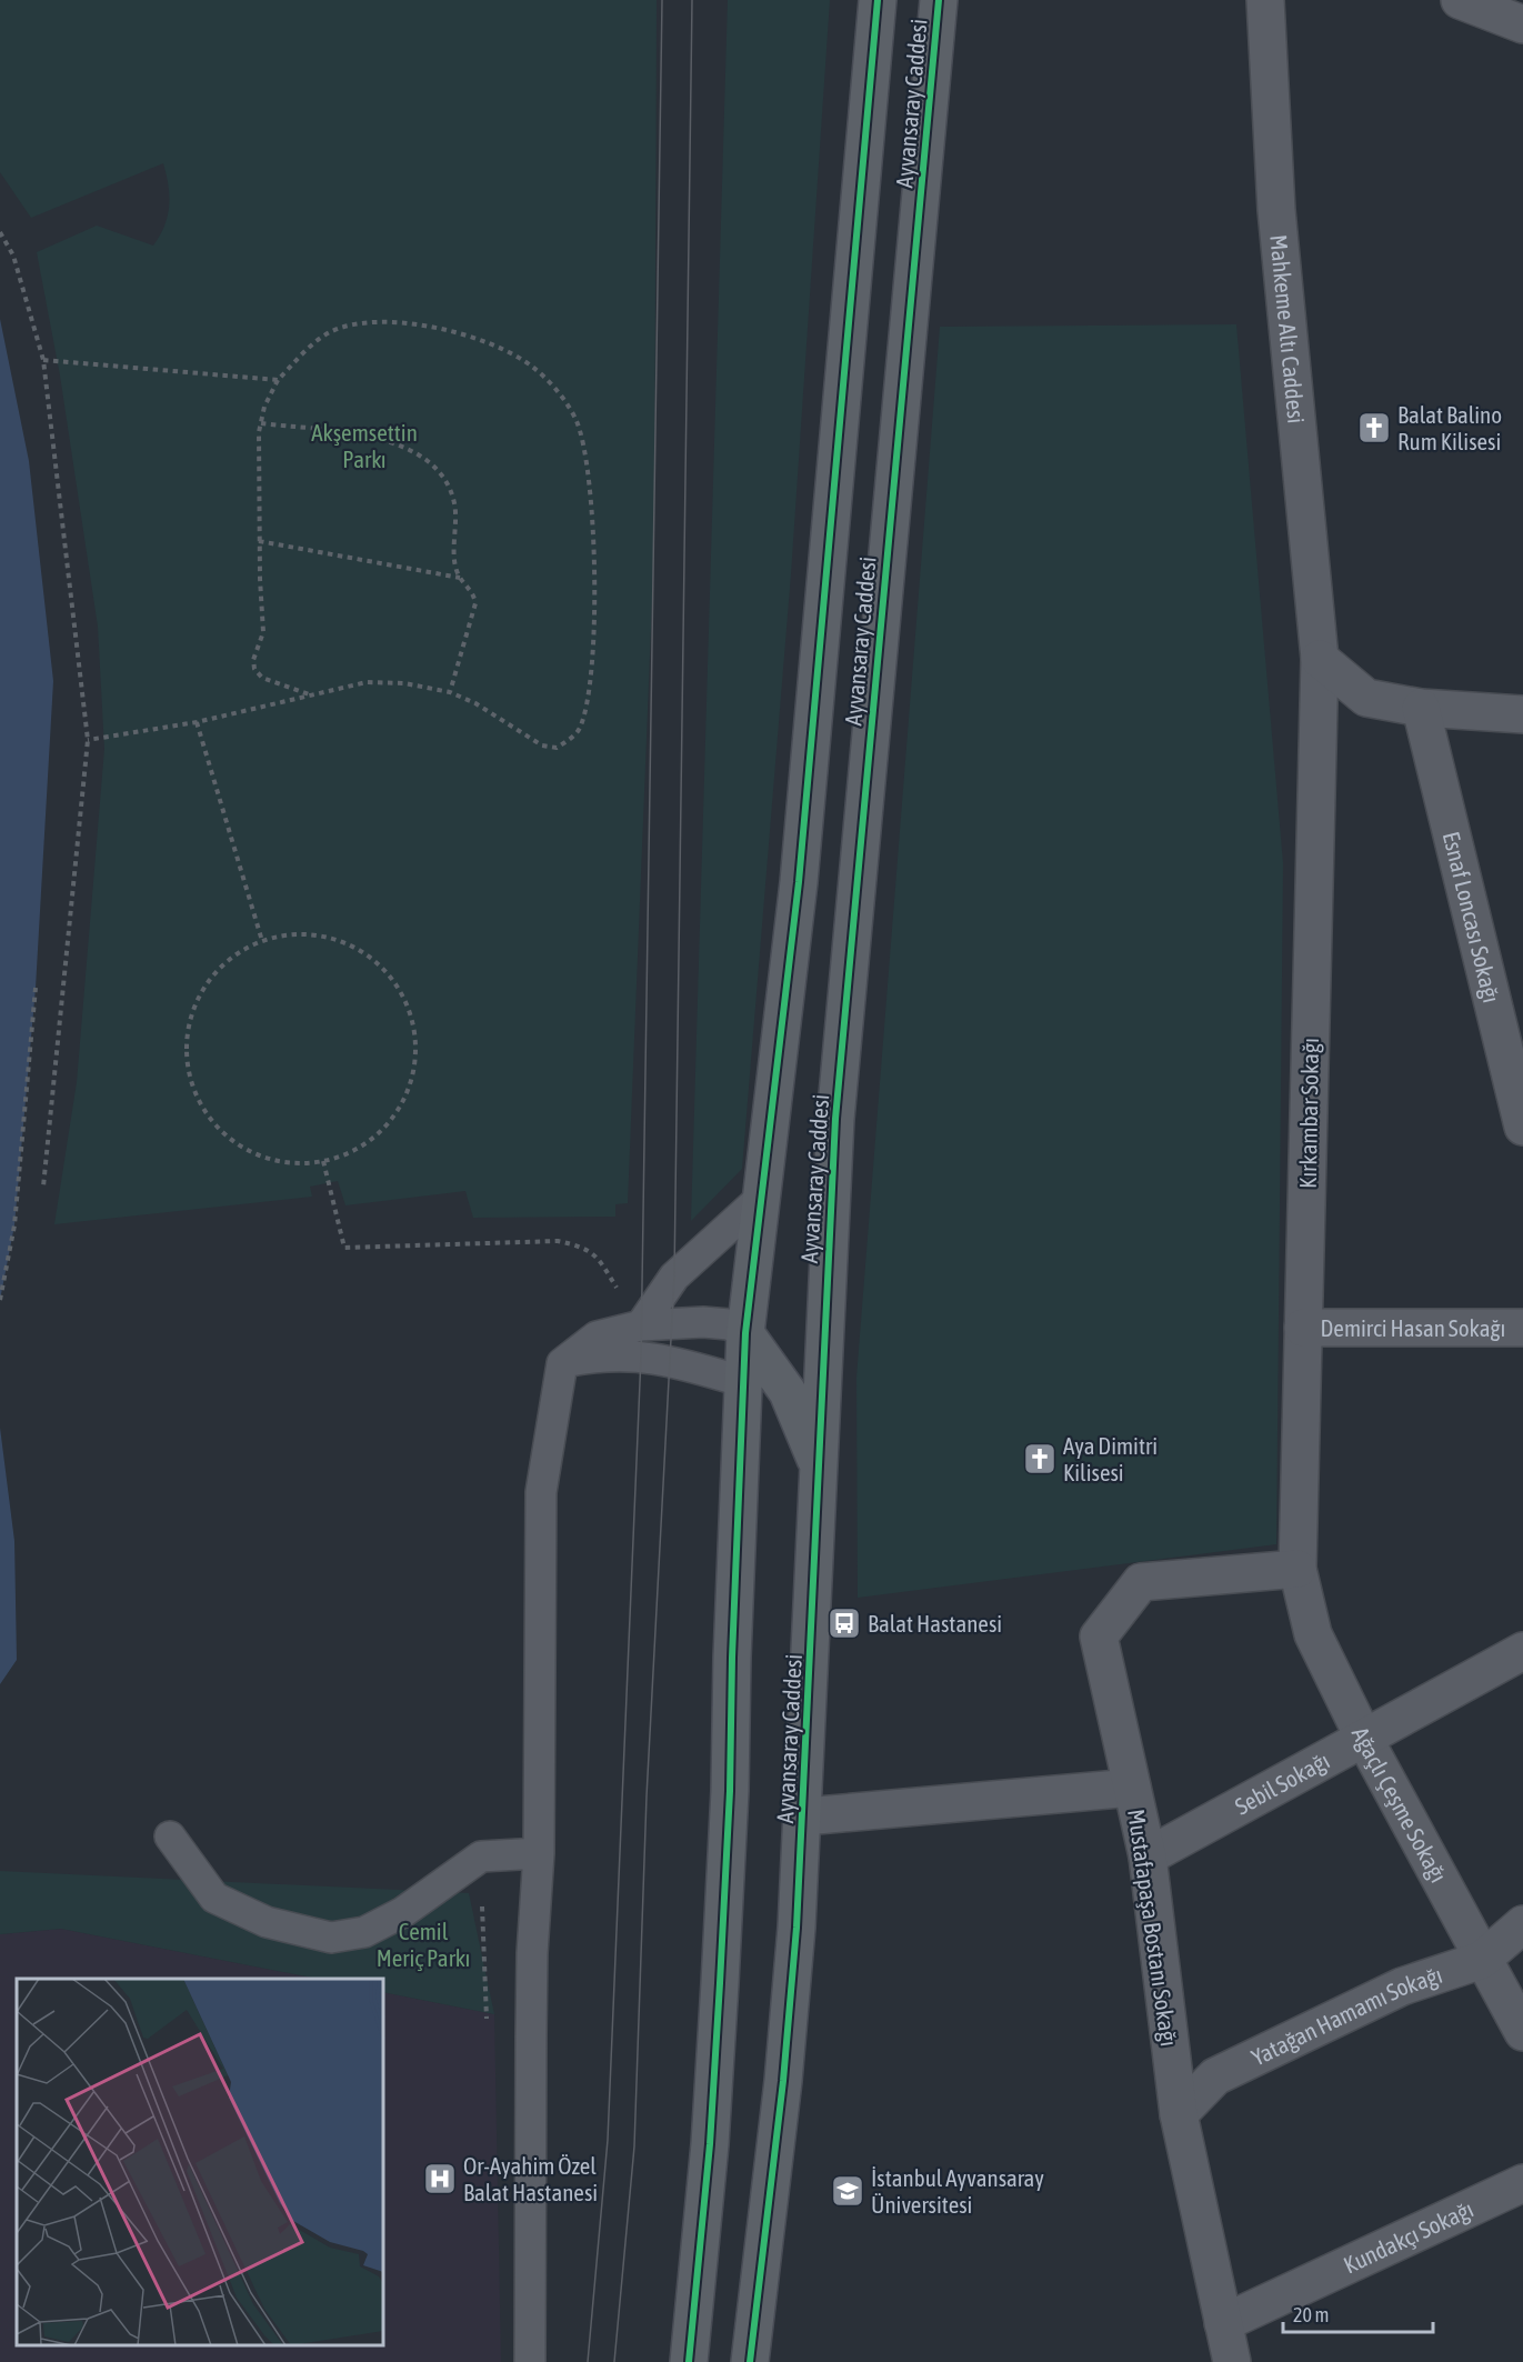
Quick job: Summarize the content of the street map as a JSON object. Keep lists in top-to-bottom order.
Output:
{
  "streets": {
    "main road": ["Ayvansaray Caddesi"],
    "street": [
      "Mahkeme Altı Caddesi",
      "Esnaf Loncası Sokağı",
      "Kırkambar Sokağı",
      "Demirci Hasan Sokağı",
      "Sebil Sokağı",
      "Ağaçlı Çeşme Sokağı",
      "Mustafapaşa Bostanı Sokağı",
      "Yatağan Hamamı Sokağı",
      "Kundakçı Sokağı"
    ]
  },
  "crossings": [
    ["Mahkeme Altı Caddesi", "Kırkambar Sokağı"],
    ["Kırkambar Sokağı", "Demirci Hasan Sokağı"],
    ["Kırkambar Sokağı", "Ağaçlı Çeşme Sokağı"],
    ["Kırkambar Sokağı", "Mustafapaşa Bostanı Sokağı"],
    ["Sebil Sokağı", "Ağaçlı Çeşme Sokağı"],
    ["Sebil Sokağı", "Mustafapaşa Bostanı Sokağı"],
    ["Ağaçlı Çeşme Sokağı", "Mustafapaşa Bostanı Sokağı"],
    ["Ağaçlı Çeşme Sokağı", "Yatağan Hamamı Sokağı"],
    ["Mustafapaşa Bostanı Sokağı", "Yatağan Hamamı Sokağı"],
    ["Mustafapaşa Bostanı Sokağı", "Kundakçı Sokağı"]
  ],
  "parks": ["Akşemsettin Parkı", "Cemil Meriç Parkı"],
  "places": {
    "church": ["Balat Balino Rum Kilisesi", "Aya Dimitri Kilisesi"],
    "bus stop": ["Balat Hastanesi"],
    "hospital": ["Or-Ayahim Özel Balat Hastanesi"],
    "school or university": ["İstanbul Ayvansaray Üniversitesi"]
  },
  "scale_bar": "20 m"
}
